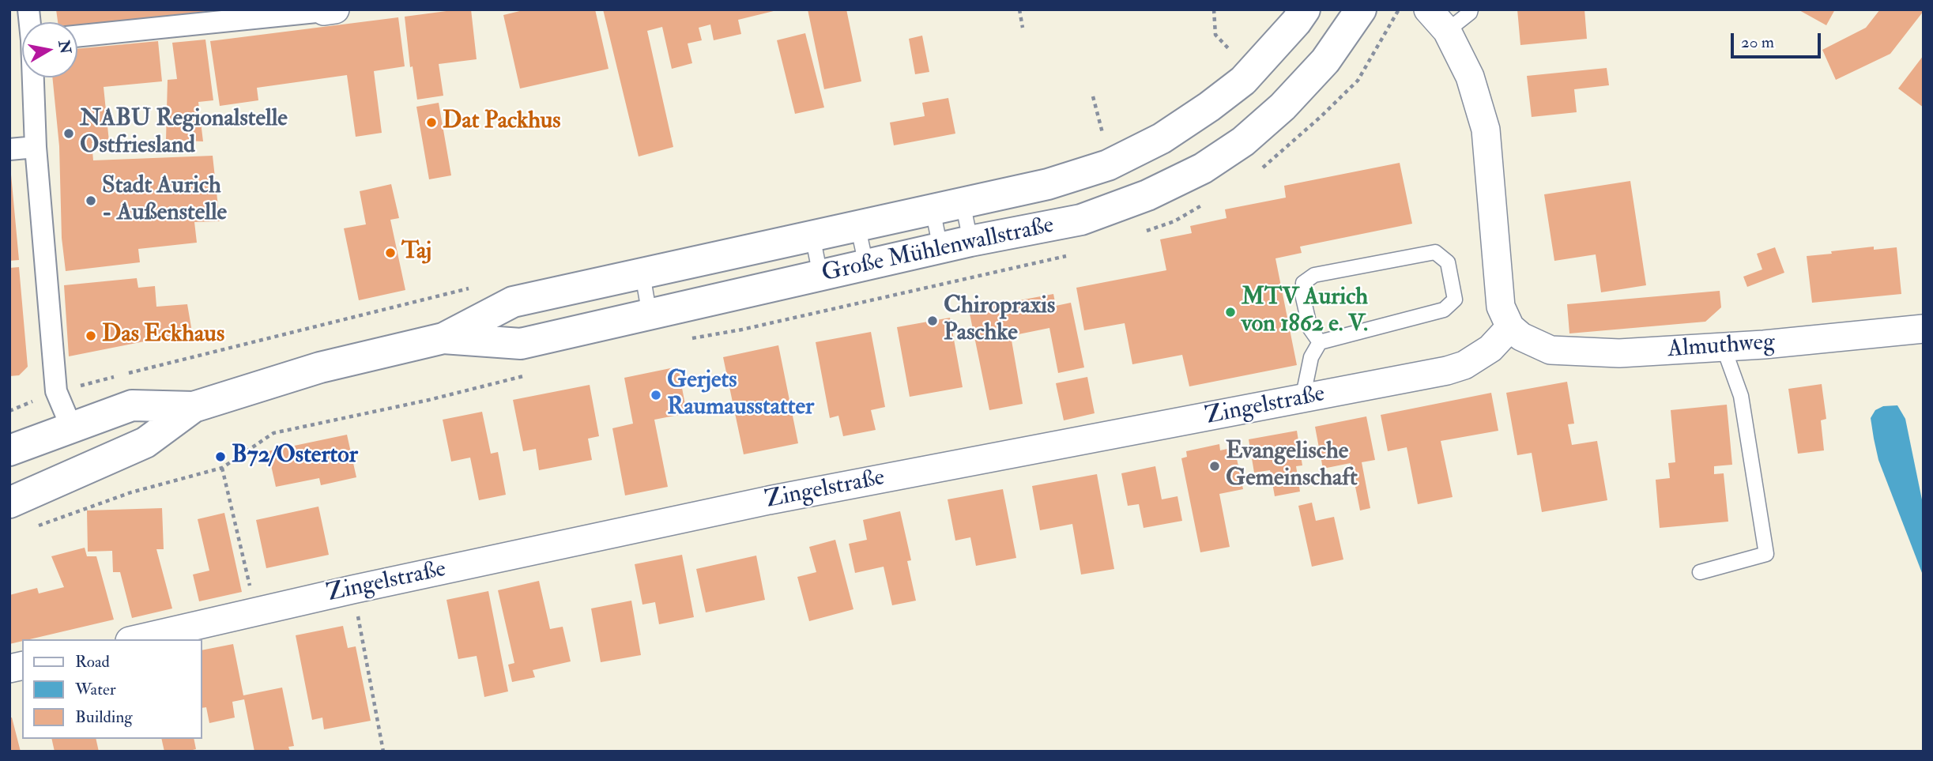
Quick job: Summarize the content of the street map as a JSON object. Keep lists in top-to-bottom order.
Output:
{
  "streets": {
    "main road": ["Große Mühlenwallstraße"],
    "street": ["Almuthweg", "Zingelstraße"]
  },
  "crossings": [
    ["Almuthweg", "Zingelstraße"]
  ],
  "places": [
    "Dat Packhus",
    "NABU Regionalstelle Ostfriesland",
    "Stadt Aurich - Außenstelle",
    "Taj",
    "MTV Aurich von 1862 e. V.",
    "Chiropraxis Paschke",
    "Das Eckhaus",
    "Gerjets Raumausstatter",
    "B72/Ostertor",
    "Evangelische Gemeinschaft"
  ],
  "legend": ["Road", "Water", "Building"],
  "scale_bar": "20 m",
  "north": "right"
}
